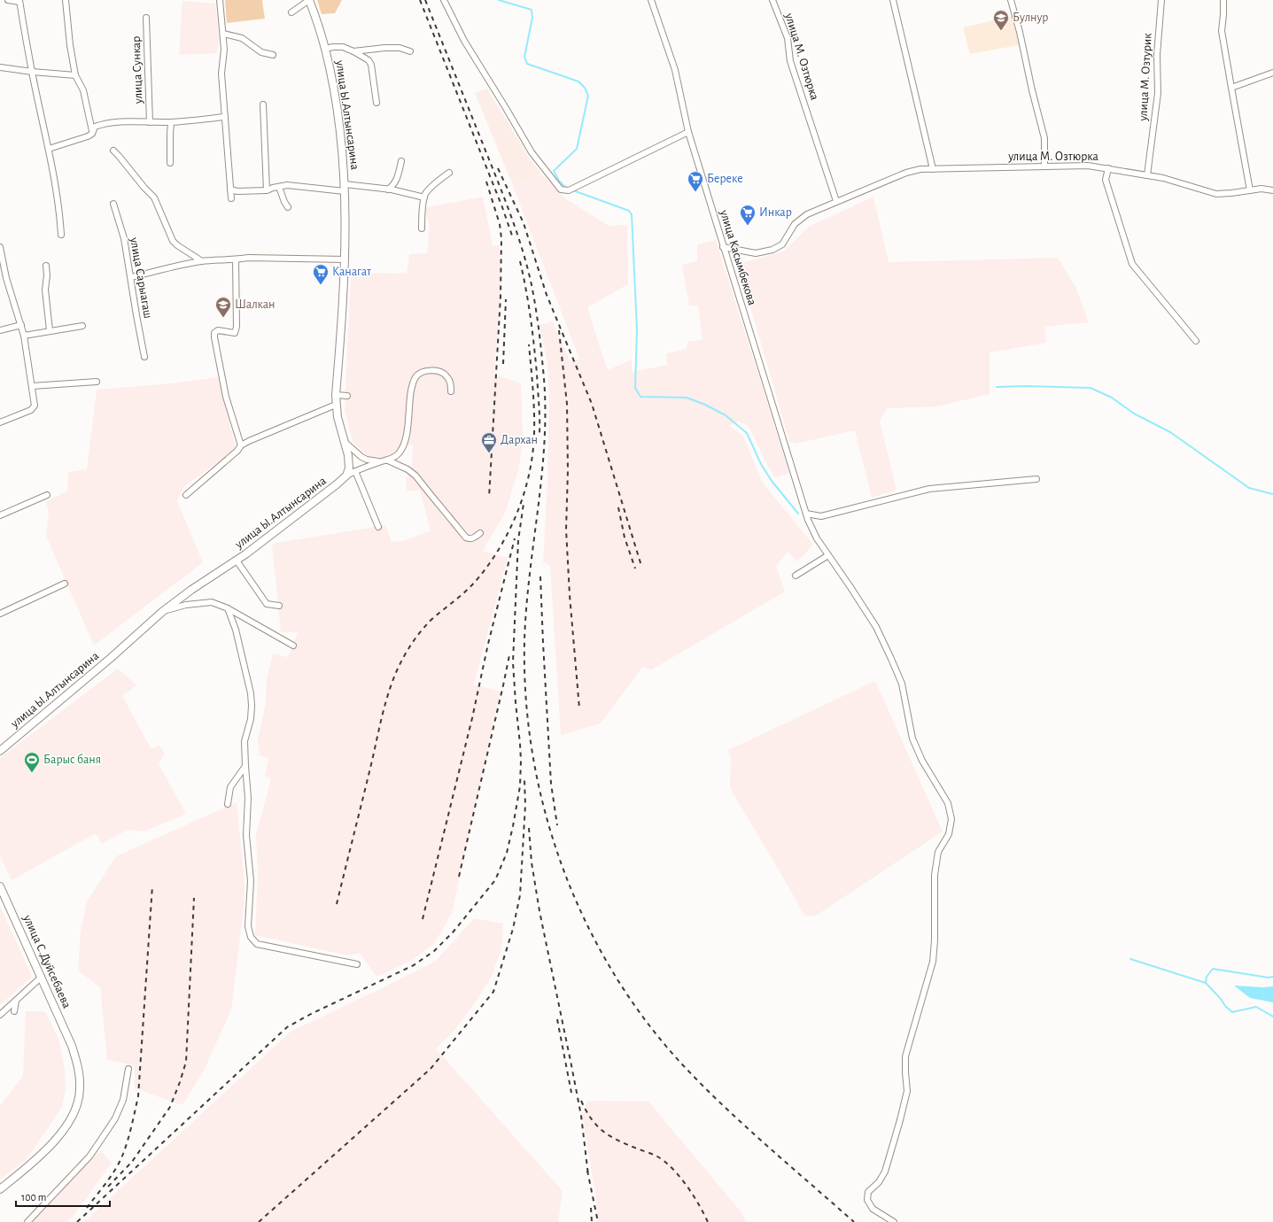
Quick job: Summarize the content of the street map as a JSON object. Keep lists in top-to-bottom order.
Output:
{
  "streets": {
    "street": [
      "улица М. Озтюрка",
      "улица Сункар",
      "улица М. Озтурик",
      "улица Ы.Алтынсарина",
      "улица Касымбекова",
      "улица Сарыагаш",
      "улица С.Дуйсебаева"
    ]
  },
  "crossings": [
    ["улица М. Озтюрка", "улица М. Озтурик"],
    ["улица М. Озтюрка", "улица Касымбекова"]
  ],
  "places": {
    "school or university": ["Булнур", "Шалкан"],
    "supermarket": ["Береке", "Инкар", "Канагат"],
    "office": ["Дархан"],
    "sports": ["Барыс баня"]
  },
  "scale_bar": "100 m"
}
